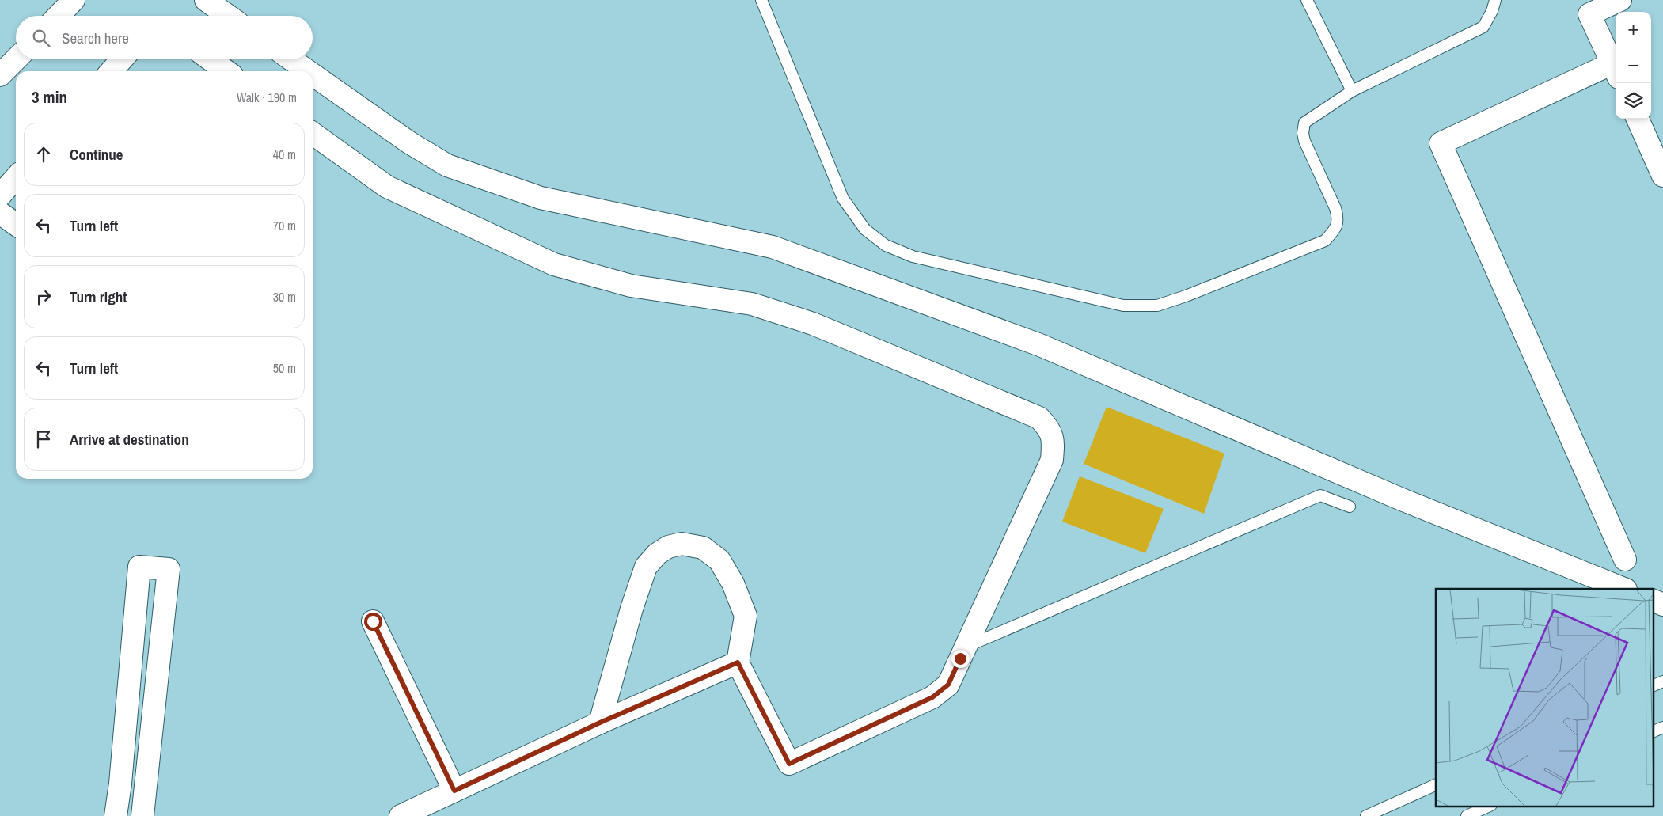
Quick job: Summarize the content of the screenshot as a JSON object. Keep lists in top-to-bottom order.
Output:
{
  "page": {
    "map_buttons": ["+", "−"],
    "search": "Search here",
    "heading": ["3 min", "Walk · 190 m"],
    "list": [
      ["Continue", "40 m"],
      ["Turn left", "70 m"],
      ["Turn right", "30 m"],
      ["Turn left", "50 m"],
      "Arrive at destination"
    ]
  }
}
